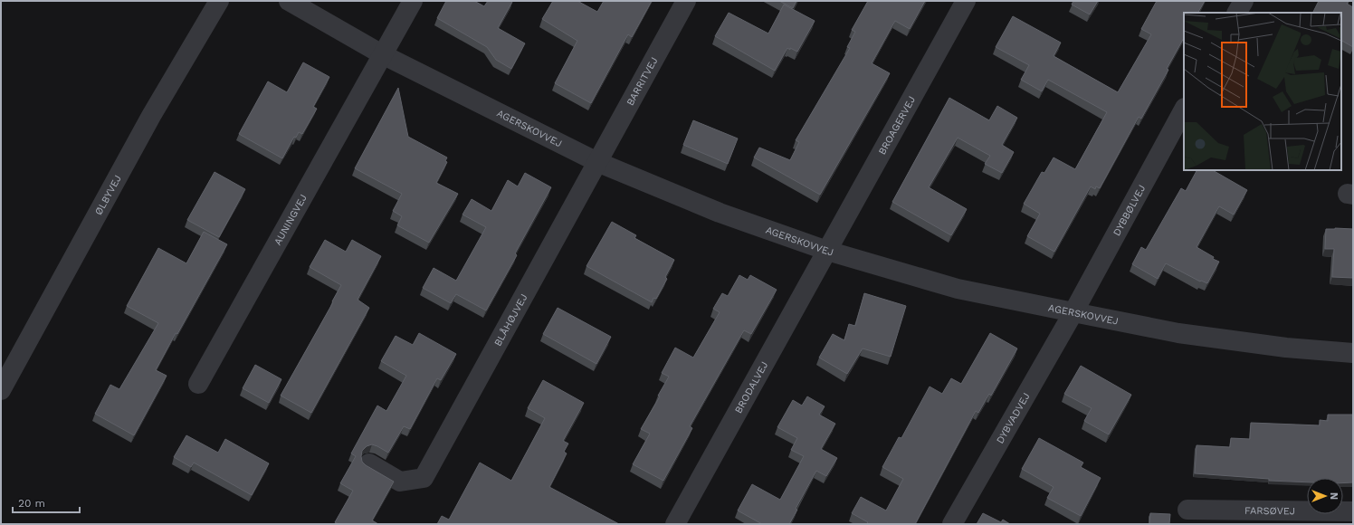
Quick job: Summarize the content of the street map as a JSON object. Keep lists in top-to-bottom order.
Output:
{
  "streets": {
    "street": [
      "BARRITVEJ",
      "BROAGERVEJ",
      "AGERSKOVVEJ",
      "ØLBYVEJ",
      "DYBBØLVEJ",
      "AUNINGVEJ",
      "BLÅHØJVEJ",
      "BRODALVEJ",
      "DYBVADVEJ",
      "FARSØVEJ"
    ]
  },
  "crossings": [
    ["BARRITVEJ", "AGERSKOVVEJ"],
    ["BARRITVEJ", "BLÅHØJVEJ"],
    ["BROAGERVEJ", "AGERSKOVVEJ"],
    ["BROAGERVEJ", "BRODALVEJ"],
    ["AGERSKOVVEJ", "DYBBØLVEJ"],
    ["AGERSKOVVEJ", "AUNINGVEJ"],
    ["AGERSKOVVEJ", "BLÅHØJVEJ"],
    ["AGERSKOVVEJ", "BRODALVEJ"],
    ["AGERSKOVVEJ", "DYBVADVEJ"],
    ["DYBBØLVEJ", "DYBVADVEJ"]
  ],
  "scale_bar": "20 m",
  "north": "right"
}
